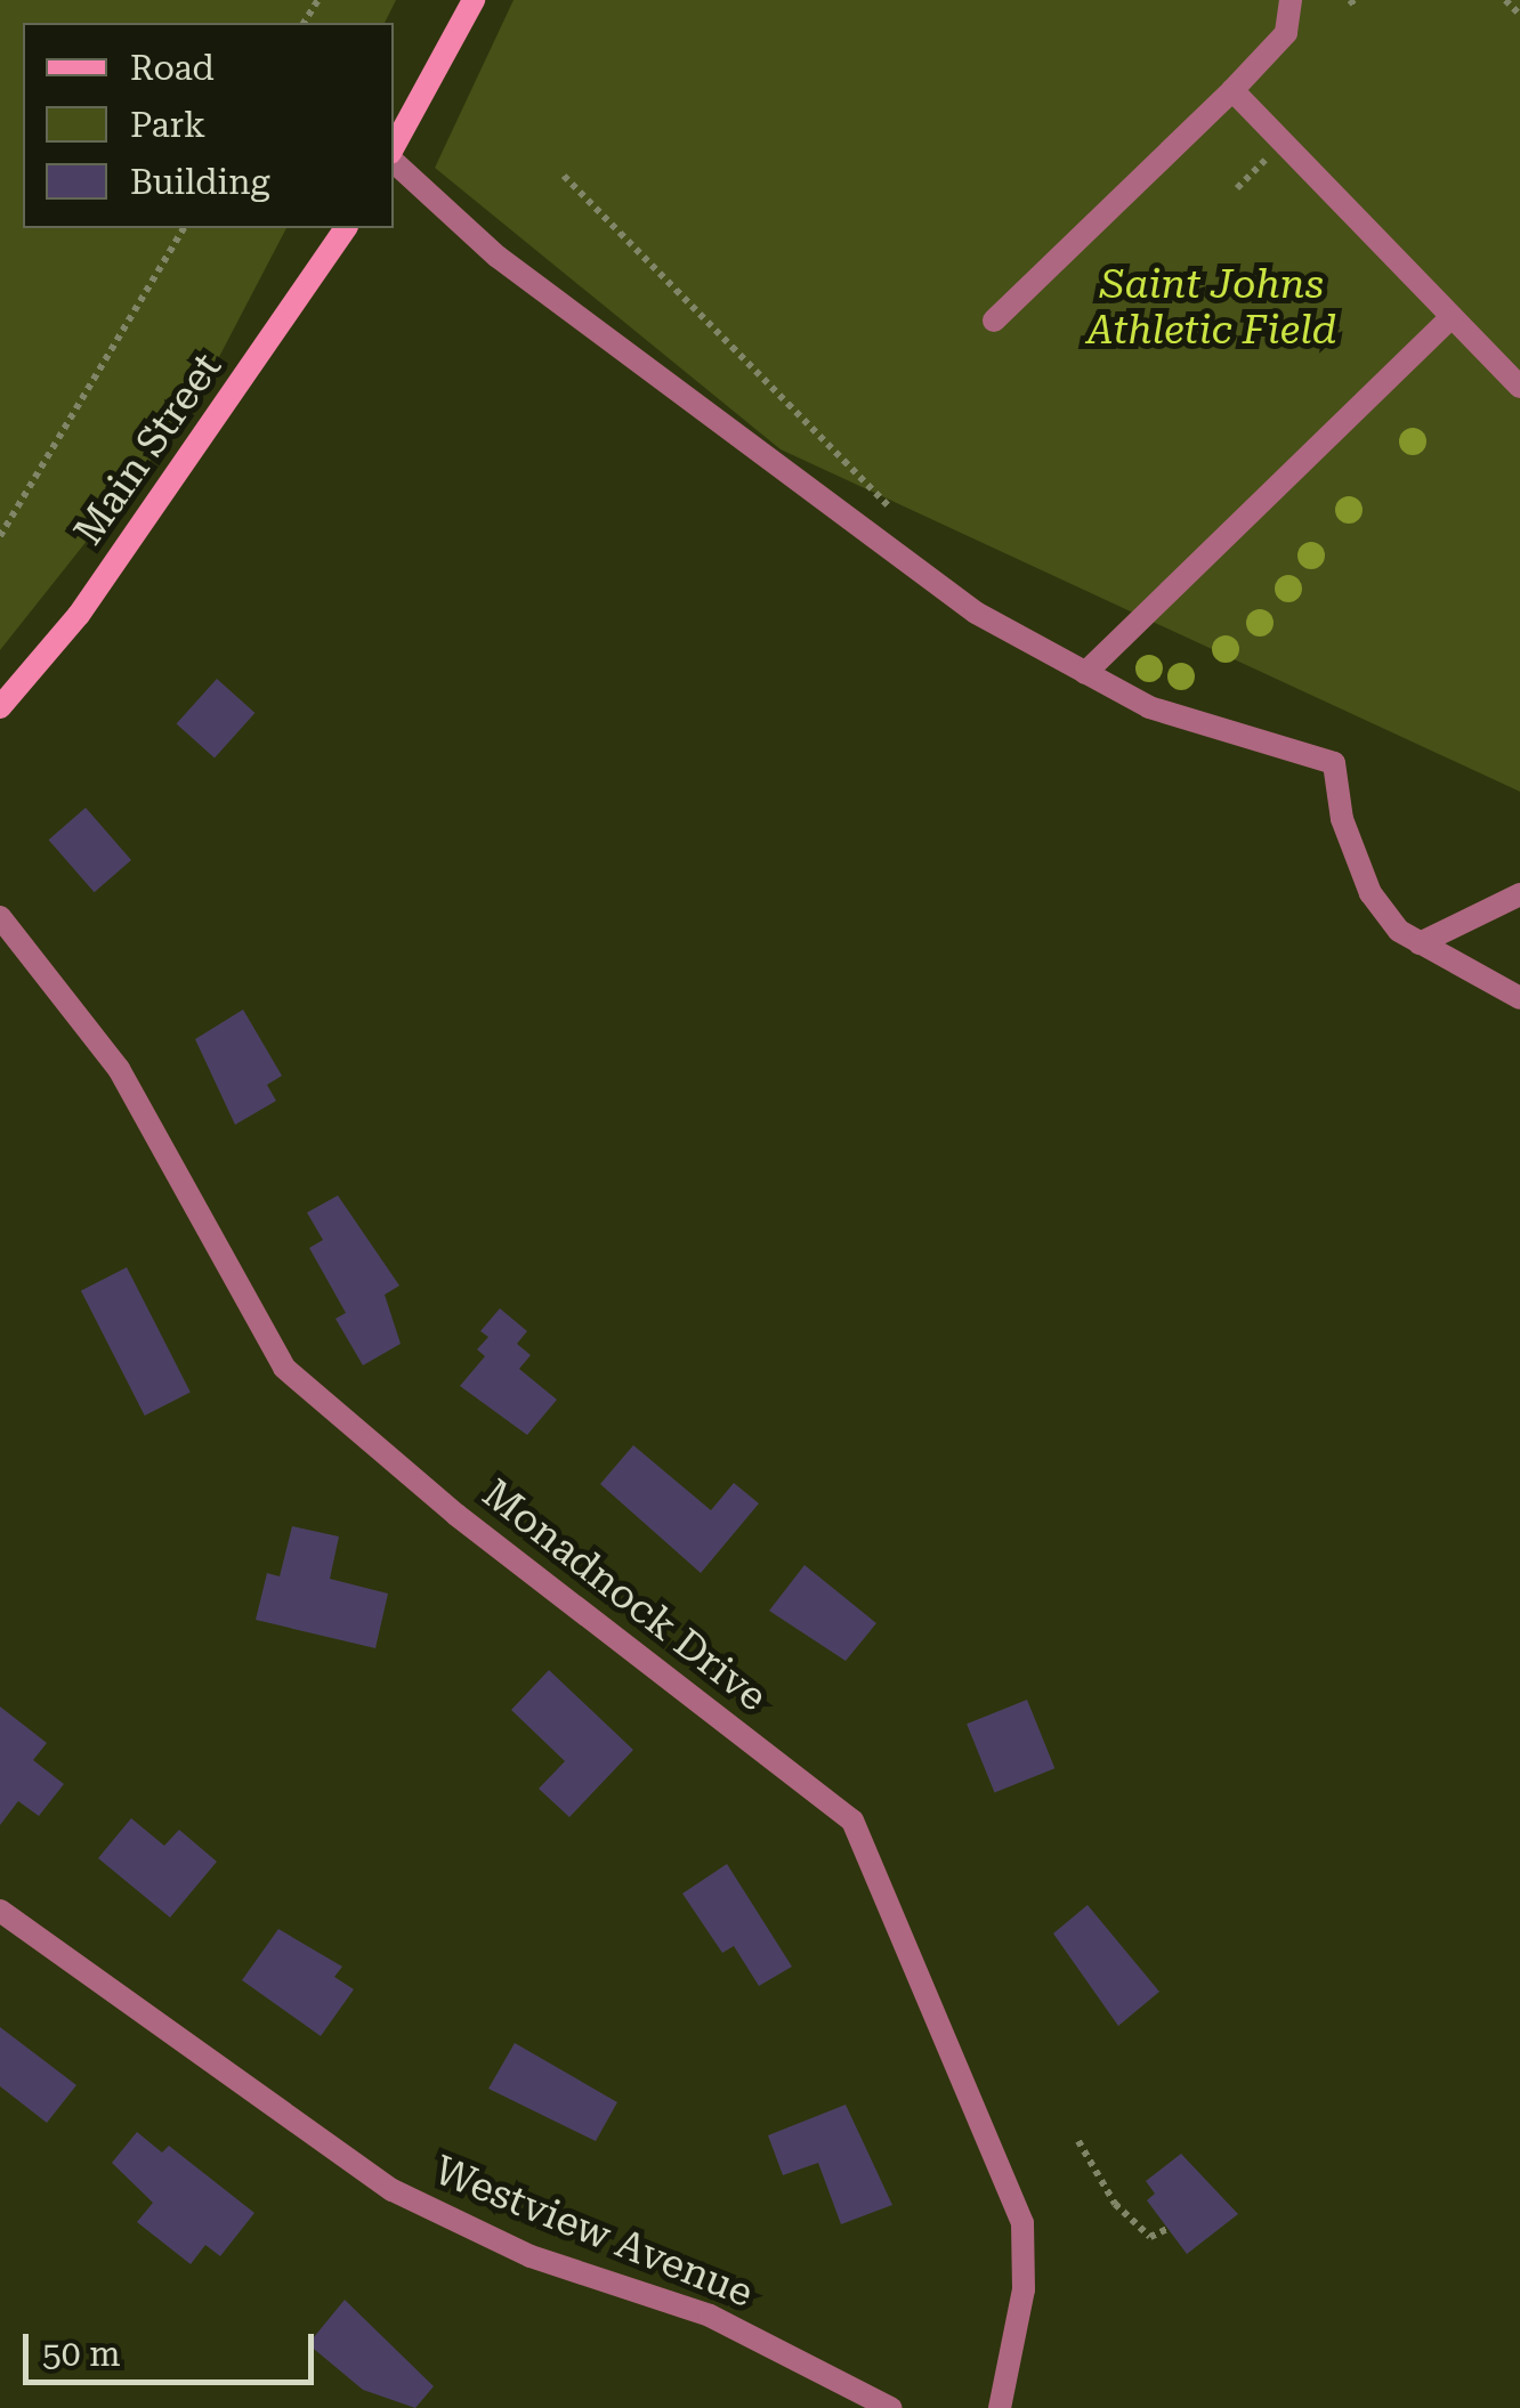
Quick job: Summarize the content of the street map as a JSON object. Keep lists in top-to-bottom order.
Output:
{
  "streets": {
    "main road": ["Main Street"],
    "street": ["Monadnock Drive", "Westview Avenue"]
  },
  "parks": ["Saint Johns Athletic Field"],
  "legend": ["Road", "Park", "Building"],
  "scale_bar": "50 m"
}
